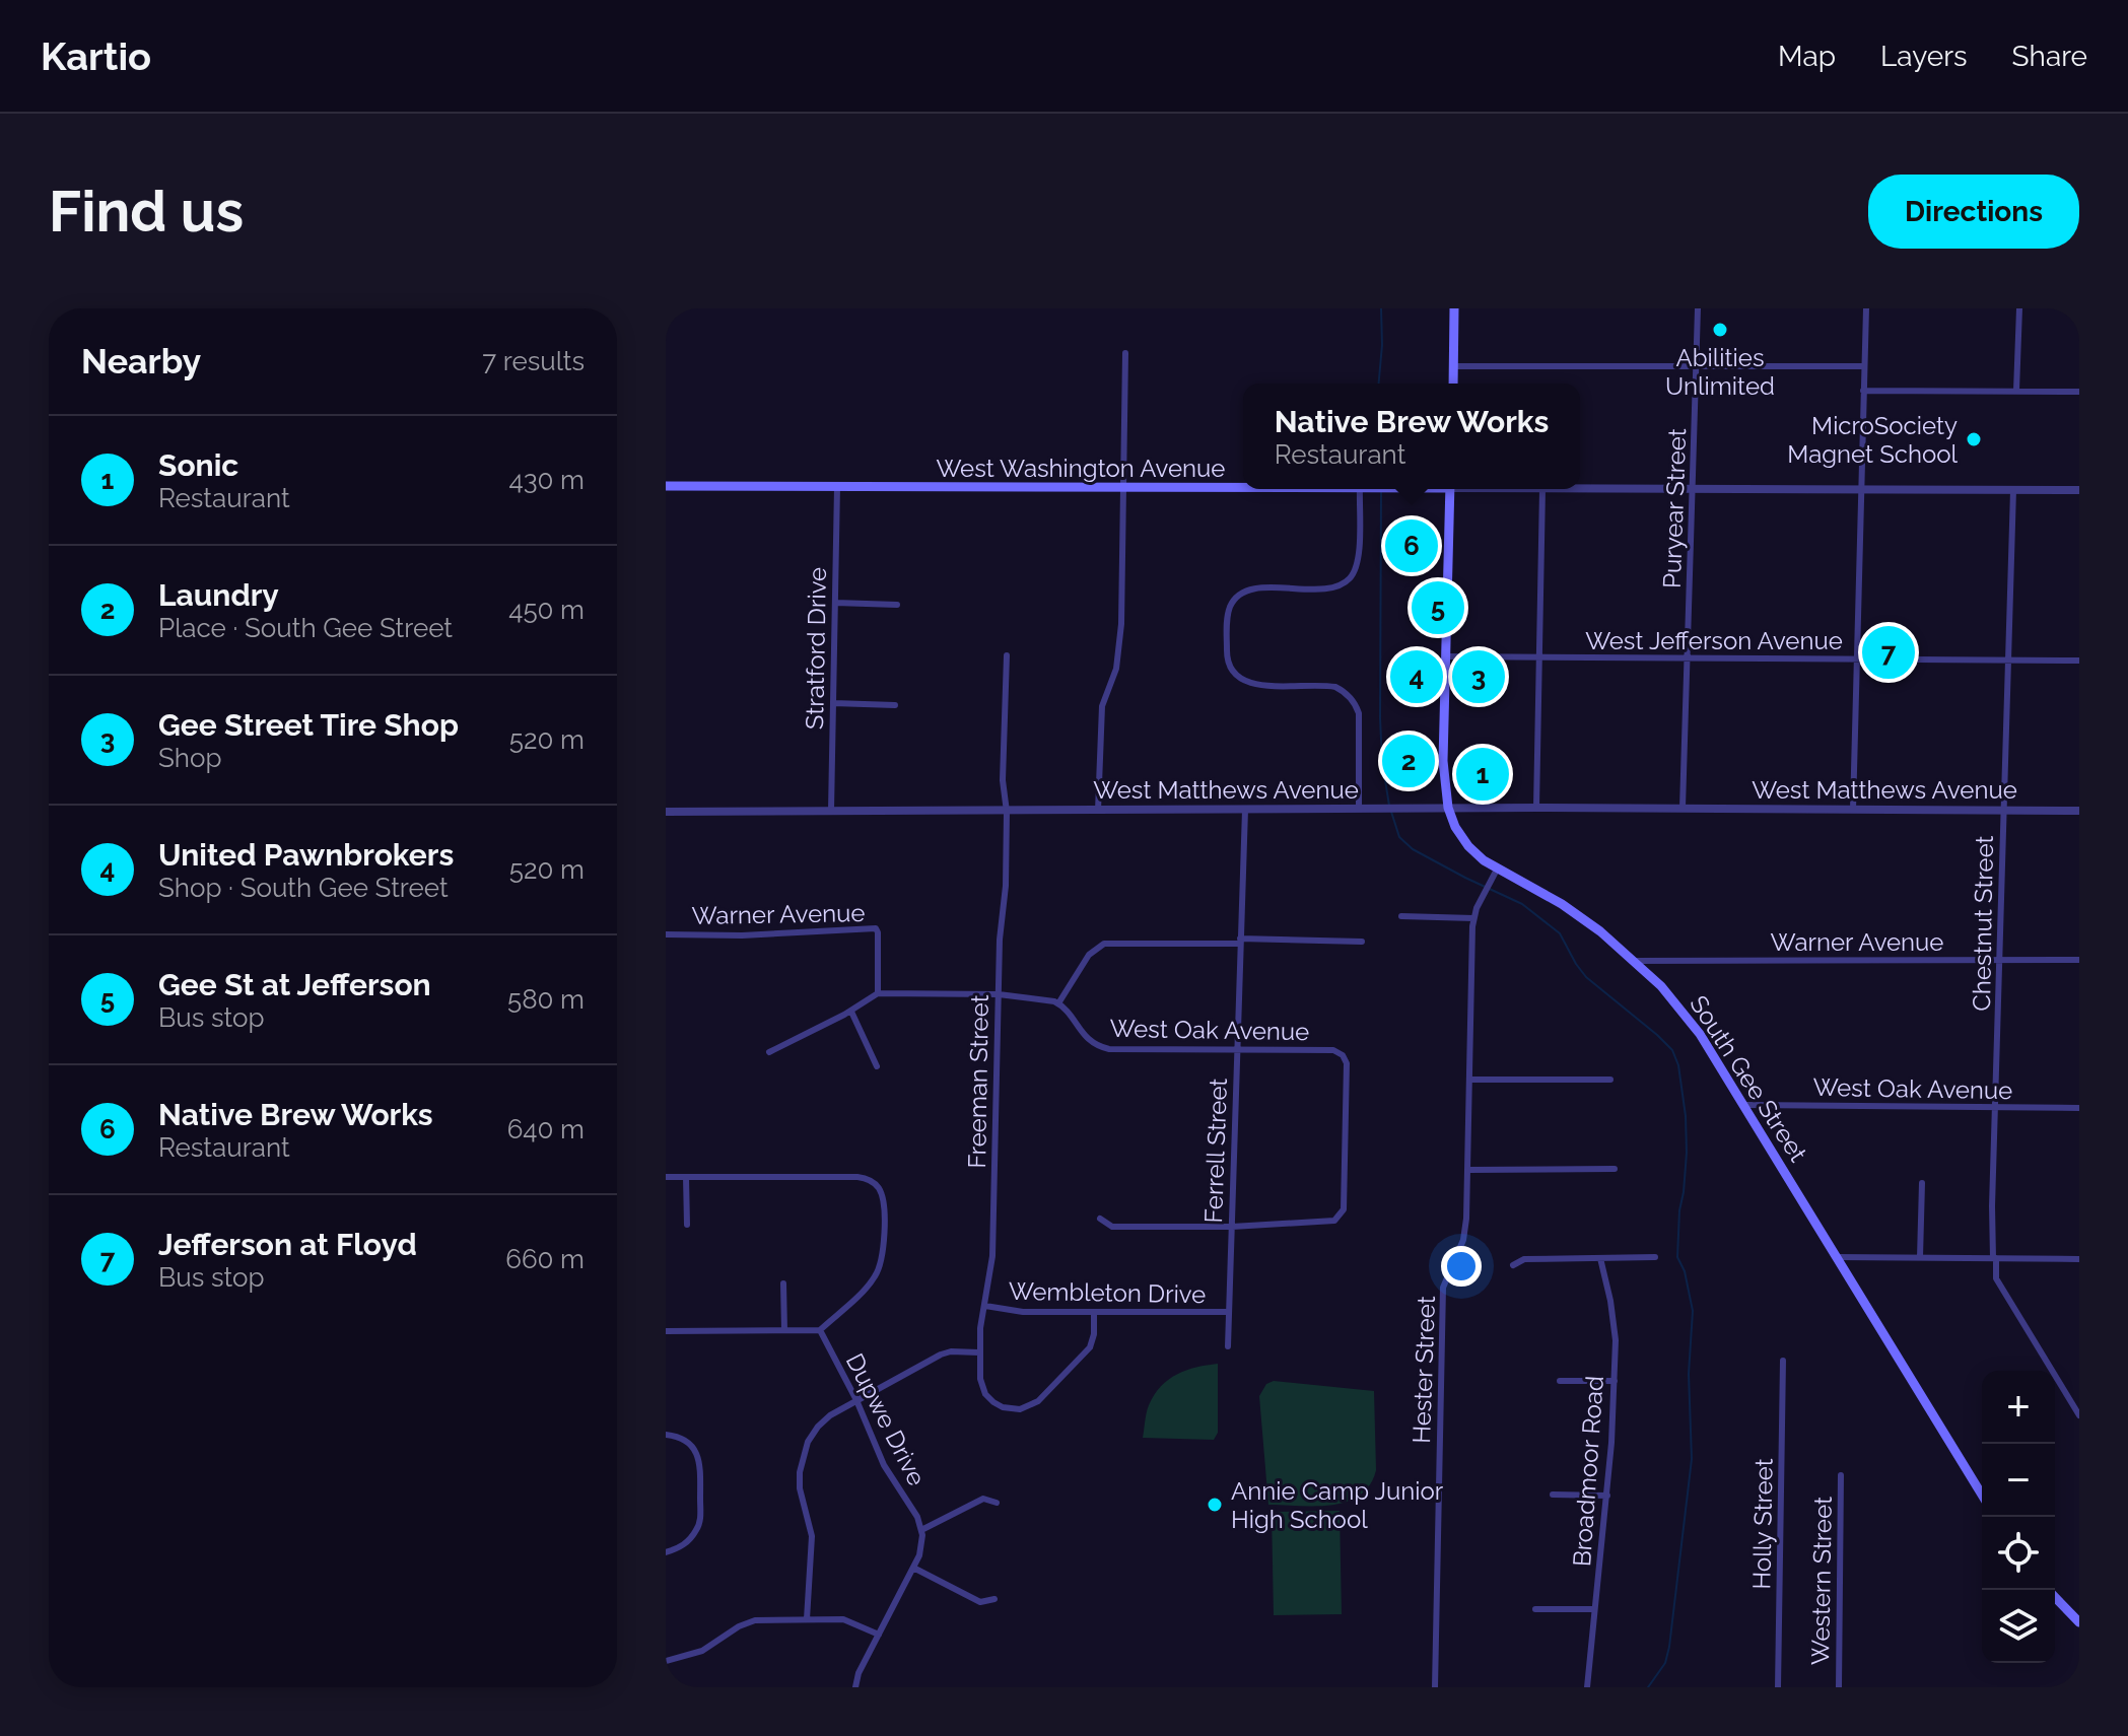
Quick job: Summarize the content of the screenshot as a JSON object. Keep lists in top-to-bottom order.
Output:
{
  "streets": {
    "main road": ["West Washington Avenue", "South Gee Street"],
    "street": [
      "Puryear Street",
      "West Jefferson Avenue",
      "Stratford Drive",
      "West Matthews Avenue",
      "Warner Avenue",
      "Chestnut Street",
      "West Oak Avenue",
      "Freeman Street",
      "Ferrell Street",
      "Wembleton Drive",
      "Hester Street",
      "Dupwe Drive",
      "Broadmoor Road",
      "Holly Street",
      "Western Street"
    ]
  },
  "crossings": [
    ["West Washington Avenue", "Puryear Street"],
    ["West Washington Avenue", "Stratford Drive"],
    ["West Washington Avenue", "Chestnut Street"],
    ["Puryear Street", "West Jefferson Avenue"],
    ["Puryear Street", "West Matthews Avenue"],
    ["West Jefferson Avenue", "Chestnut Street"],
    ["West Jefferson Avenue", "South Gee Street"],
    ["Stratford Drive", "West Matthews Avenue"],
    ["West Matthews Avenue", "Chestnut Street"],
    ["West Matthews Avenue", "South Gee Street"],
    ["West Matthews Avenue", "Freeman Street"],
    ["West Matthews Avenue", "Ferrell Street"],
    ["Warner Avenue", "Chestnut Street"],
    ["Warner Avenue", "South Gee Street"],
    ["Chestnut Street", "West Oak Avenue"],
    ["West Oak Avenue", "South Gee Street"],
    ["West Oak Avenue", "Ferrell Street"],
    ["South Gee Street", "Hester Street"],
    ["Freeman Street", "Wembleton Drive"],
    ["Ferrell Street", "Wembleton Drive"]
  ],
  "places": ["Abilities Unlimited", "MicroSociety Magnet School", "Annie Camp Junior High School"],
  "page": {
    "header": "Kartio",
    "nav": ["Map", "Layers", "Share"],
    "buttons": "Directions",
    "title": "Find us",
    "heading": ["Nearby", "7 results"],
    "popup": ["Native Brew Works", "Restaurant"],
    "list": [
      {
        "mark": "1",
        "name": "Sonic",
        "note": "Restaurant",
        "value": "430 m"
      },
      {
        "mark": "2",
        "name": "Laundry",
        "note": "Place · South Gee Street",
        "value": "450 m"
      },
      {
        "mark": "3",
        "name": "Gee Street Tire Shop",
        "note": "Shop",
        "value": "520 m"
      },
      {
        "mark": "4",
        "name": "United Pawnbrokers",
        "note": "Shop · South Gee Street",
        "value": "520 m"
      },
      {
        "mark": "5",
        "name": "Gee St at Jefferson",
        "note": "Bus stop",
        "value": "580 m"
      },
      {
        "mark": "6",
        "name": "Native Brew Works",
        "note": "Restaurant",
        "value": "640 m"
      },
      {
        "mark": "7",
        "name": "Jefferson at Floyd",
        "note": "Bus stop",
        "value": "660 m"
      }
    ],
    "pins": [
      "6",
      "5",
      "7",
      "3",
      "4",
      "2",
      "1"
    ],
    "map_buttons": ["+", "−"]
  }
}
